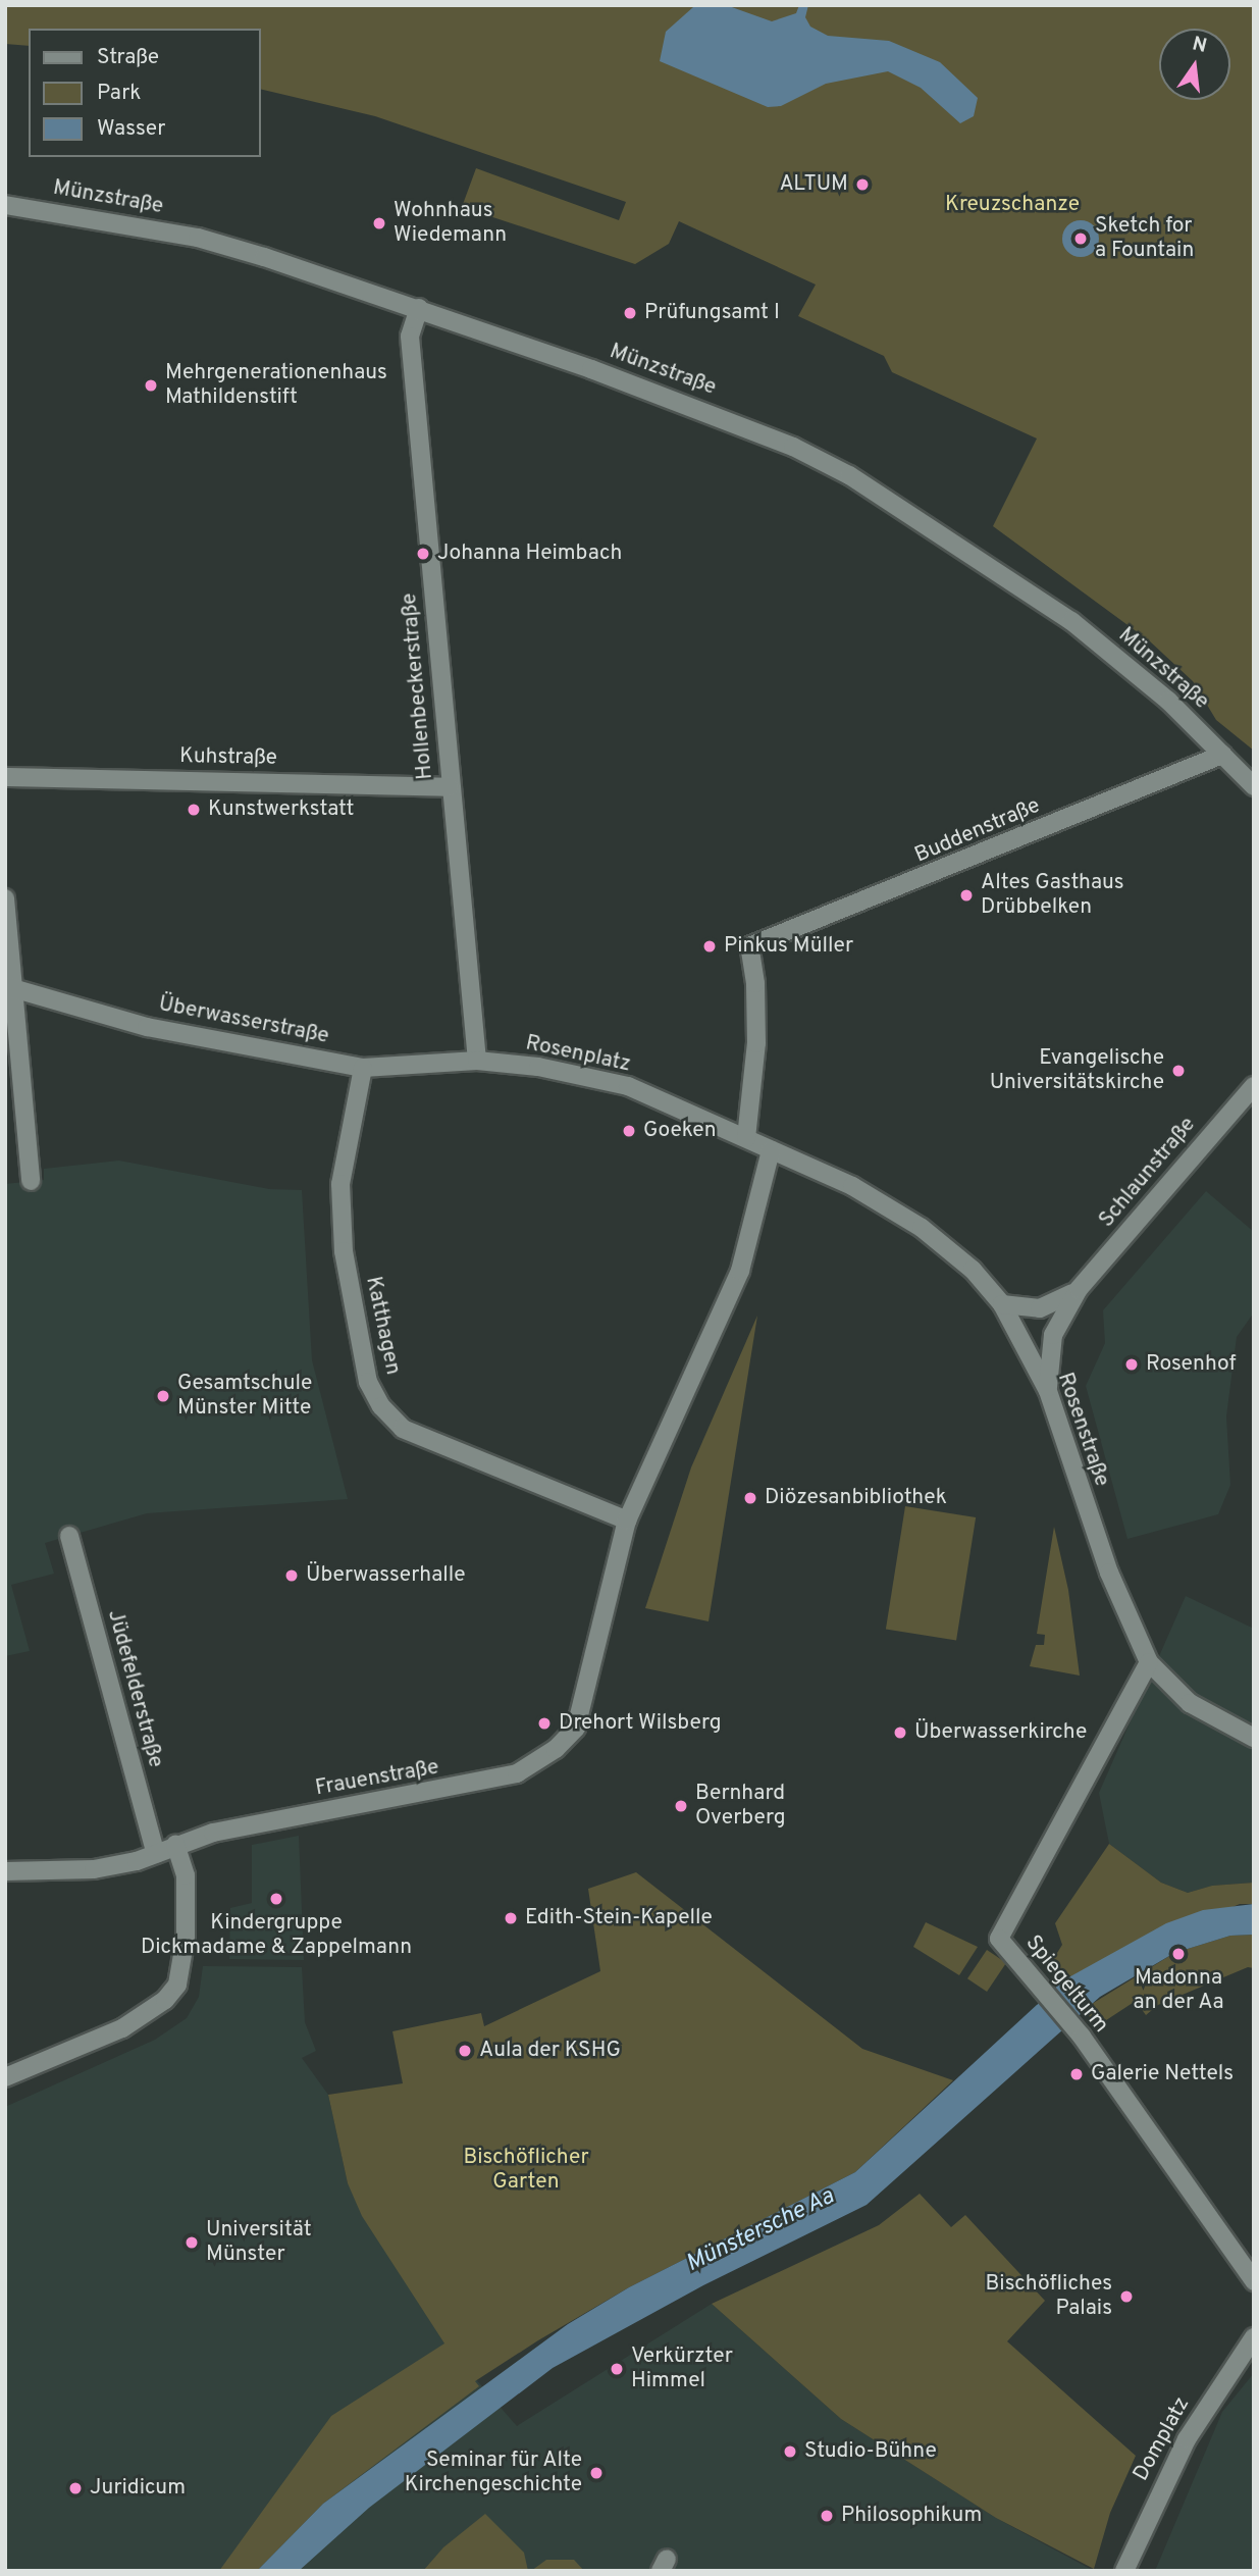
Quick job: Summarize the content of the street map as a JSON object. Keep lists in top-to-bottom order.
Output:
{
  "streets": {
    "street": [
      "Münzstraße",
      "Hollenbeckerstraße",
      "Kuhstraße",
      "Buddenstraße",
      "Überwasserstraße",
      "Rosenplatz",
      "Schlaunstraße",
      "Katthagen",
      "Rosenstraße",
      "Jüdefelderstraße",
      "Frauenstraße",
      "Spiegelturm",
      "Domplatz"
    ]
  },
  "crossings": [
    ["Münzstraße", "Hollenbeckerstraße"],
    ["Münzstraße", "Buddenstraße"],
    ["Hollenbeckerstraße", "Kuhstraße"],
    ["Hollenbeckerstraße", "Überwasserstraße"],
    ["Hollenbeckerstraße", "Rosenplatz"],
    ["Buddenstraße", "Rosenplatz"],
    ["Überwasserstraße", "Rosenplatz"],
    ["Überwasserstraße", "Katthagen"],
    ["Rosenplatz", "Rosenstraße"],
    ["Schlaunstraße", "Rosenstraße"],
    ["Katthagen", "Frauenstraße"],
    ["Rosenstraße", "Spiegelturm"],
    ["Jüdefelderstraße", "Frauenstraße"]
  ],
  "water": ["Münstersche Aa"],
  "parks": ["Kreuzschanze", "Bischöflicher Garten"],
  "places": [
    "ALTUM",
    "Wohnhaus Wiedemann",
    "Sketch for a Fountain",
    "Prüfungsamt I",
    "Mehrgenerationenhaus Mathildenstift",
    "Johanna Heimbach",
    "Kunstwerkstatt",
    "Altes Gasthaus Drübbelken",
    "Pinkus Müller",
    "Evangelische Universitätskirche",
    "Goeken",
    "Rosenhof",
    "Gesamtschule Münster Mitte",
    "Diözesanbibliothek",
    "Überwasserhalle",
    "Drehort Wilsberg",
    "Überwasserkirche",
    "Bernhard Overberg",
    "Kindergruppe Dickmadame & Zappelmann",
    "Edith-Stein-Kapelle",
    "Madonna an der Aa",
    "Aula der KSHG",
    "Galerie Nettels",
    "Universität Münster",
    "Bischöfliches Palais",
    "Verkürzter Himmel",
    "Studio-Bühne",
    "Seminar für Alte Kirchengeschichte",
    "Juridicum",
    "Philosophikum"
  ],
  "legend": ["Straße", "Park", "Wasser"],
  "north": "top"
}
